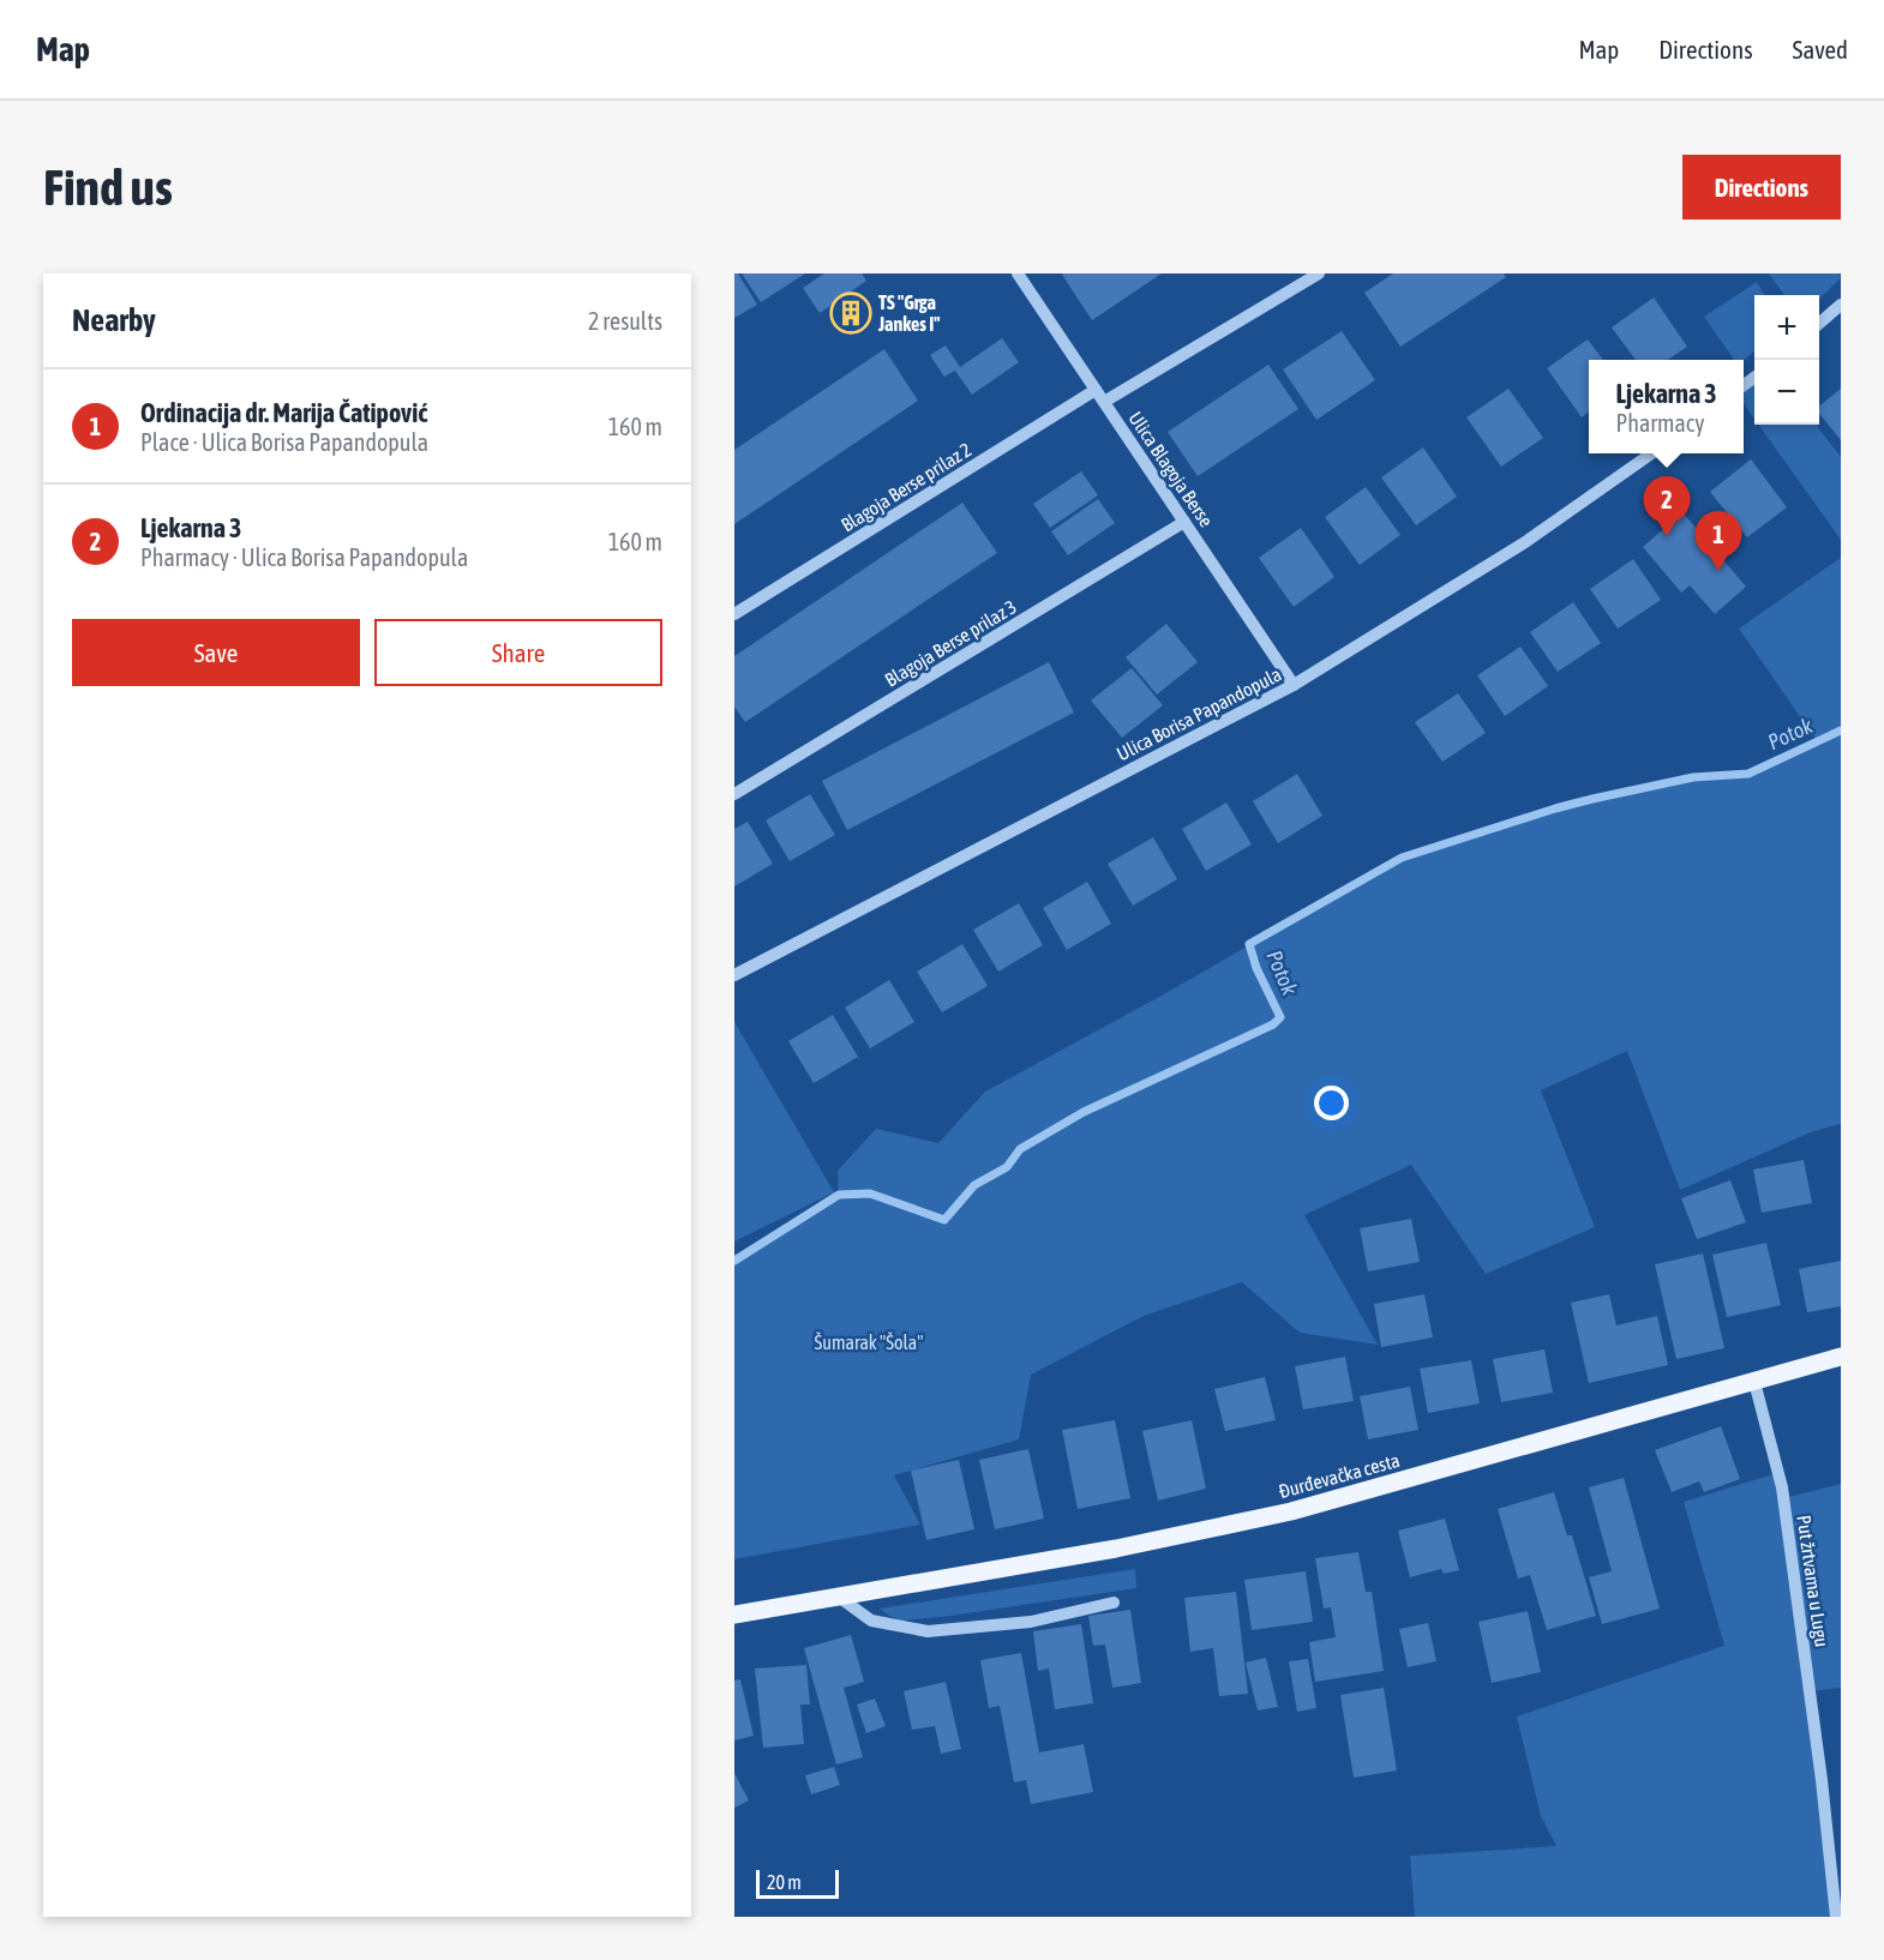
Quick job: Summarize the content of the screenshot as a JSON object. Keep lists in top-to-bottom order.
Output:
{
  "streets": {
    "main road": ["Đurđevačka cesta"],
    "street": [
      "Ulica Blagoja Berse",
      "Blagoja Berse prilaz 2",
      "Blagoja Berse prilaz 3",
      "Ulica Borisa Papandopula",
      "Put žrtvama u Lugu"
    ]
  },
  "crossings": [
    ["Ulica Blagoja Berse", "Blagoja Berse prilaz 2"],
    ["Ulica Blagoja Berse", "Blagoja Berse prilaz 3"],
    ["Ulica Blagoja Berse", "Ulica Borisa Papandopula"],
    ["Đurđevačka cesta", "Put žrtvama u Lugu"]
  ],
  "water": ["Potok"],
  "parks": ["Šumarak \"Šola\""],
  "places": {
    "building": ["TS \"Grga Jankes I\""]
  },
  "scale_bar": "20 m",
  "page": {
    "header": "Map",
    "nav": ["Map", "Directions", "Saved"],
    "buttons": [
      "Directions",
      ["Save", "Share"]
    ],
    "title": "Find us",
    "heading": ["Nearby", "2 results"],
    "map_buttons": ["+", "−"],
    "popup": ["Ljekarna 3", "Pharmacy"],
    "list": [
      {
        "mark": "1",
        "name": "Ordinacija dr. Marija Čatipović",
        "note": "Place · Ulica Borisa Papandopula",
        "value": "160 m"
      },
      {
        "mark": "2",
        "name": "Ljekarna 3",
        "note": "Pharmacy · Ulica Borisa Papandopula",
        "value": "160 m"
      }
    ],
    "pins": ["2", "1"],
    "scale": "20 m"
  }
}
